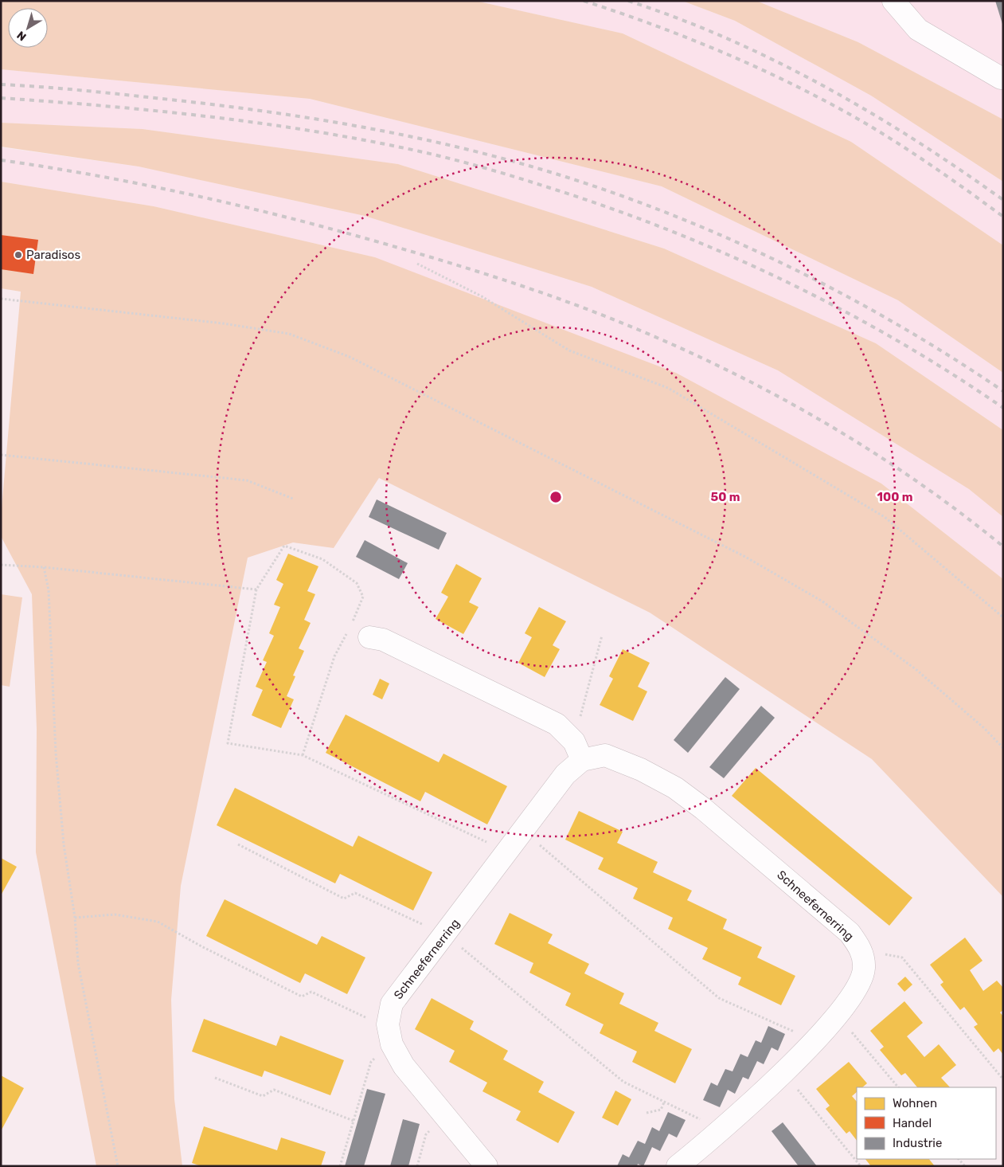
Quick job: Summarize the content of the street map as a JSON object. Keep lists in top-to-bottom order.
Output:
{
  "streets": {
    "street": ["Schneefernerring"]
  },
  "places": ["Paradisos"],
  "legend": ["Wohnen", "Handel", "Industrie"],
  "north": "bottom left",
  "rings": ["50 m", "100 m"]
}
